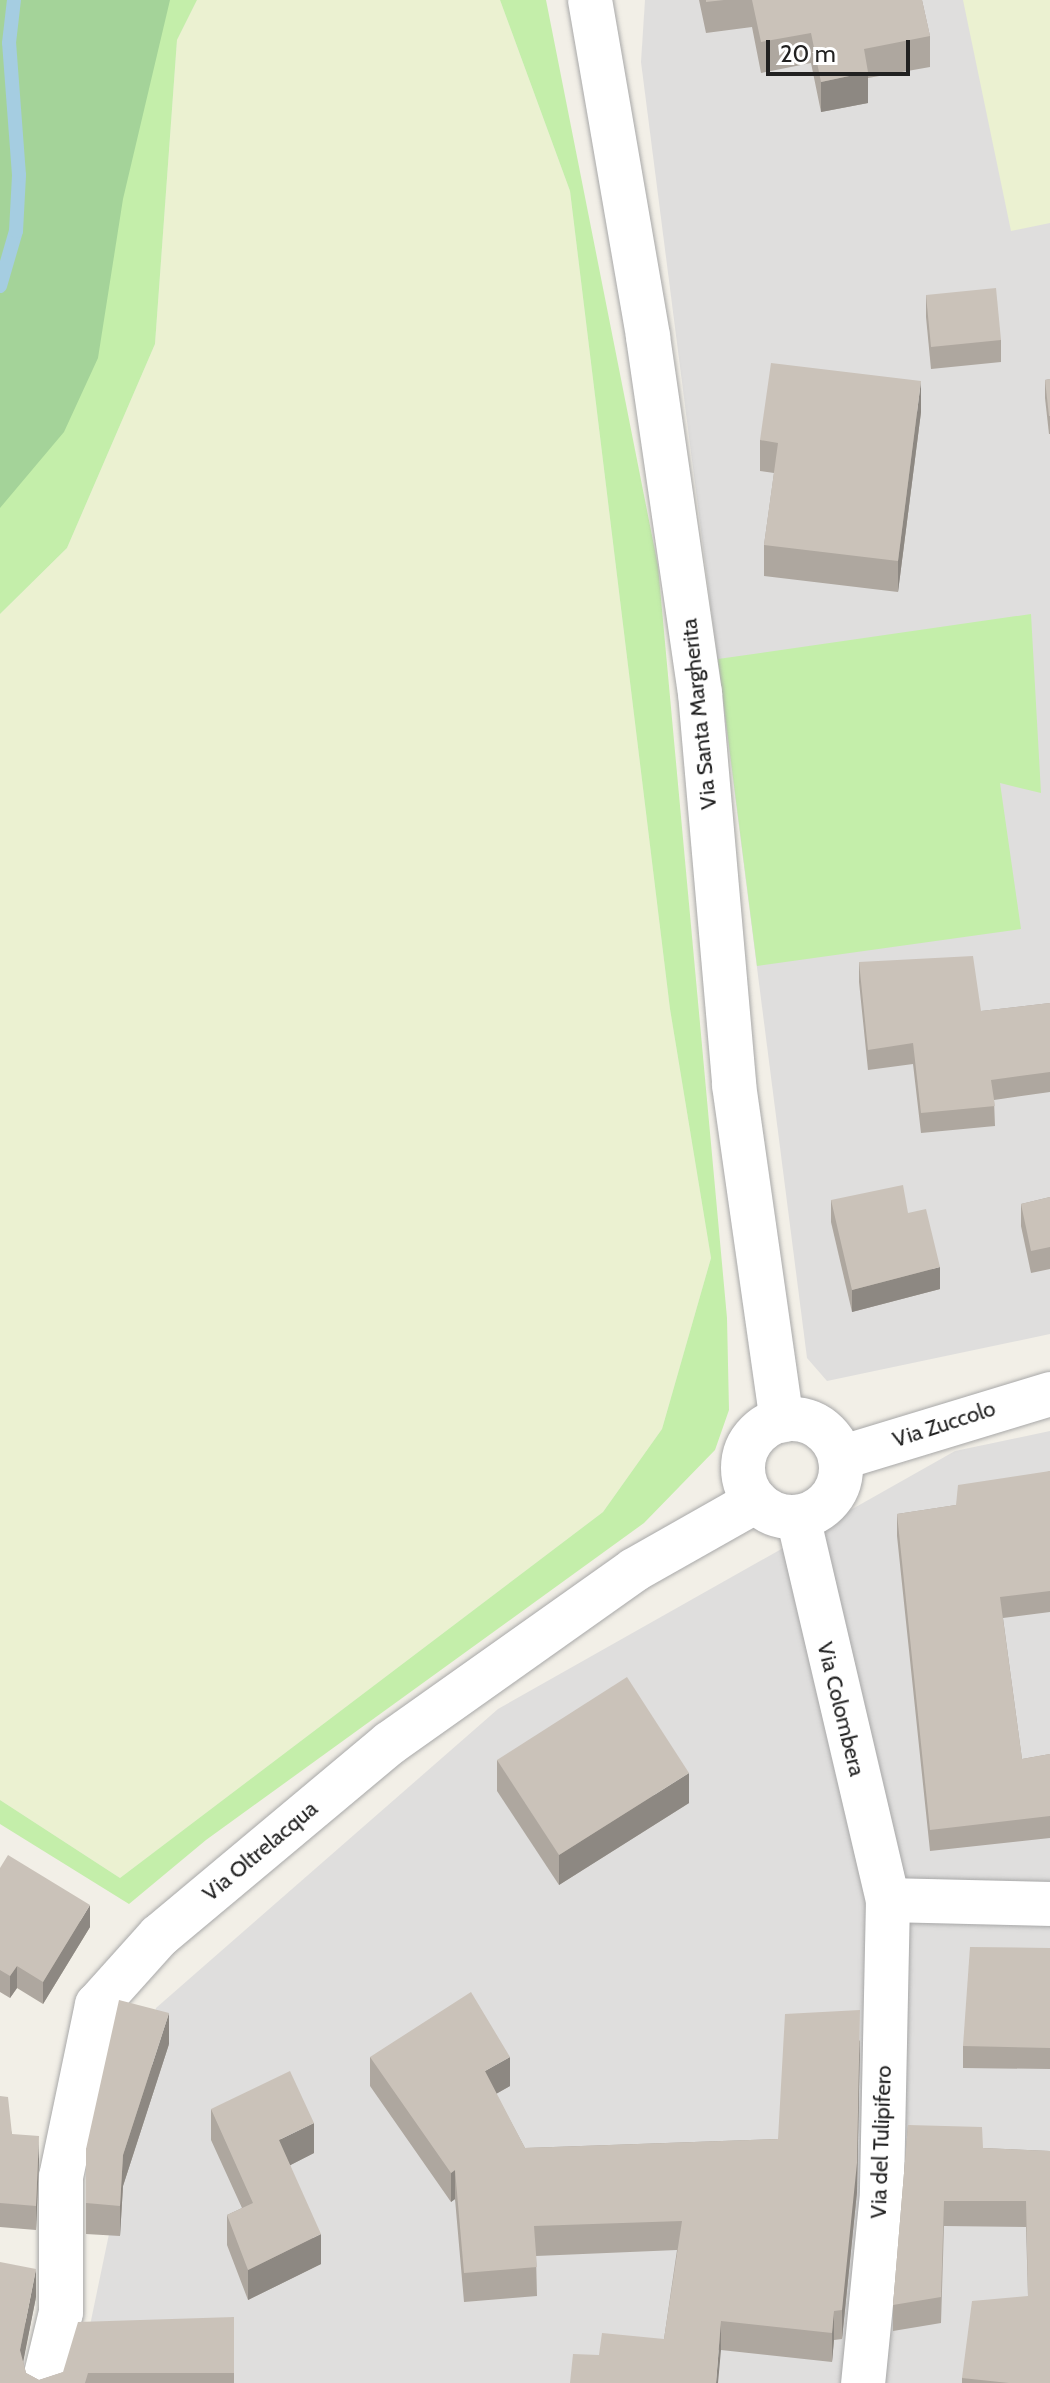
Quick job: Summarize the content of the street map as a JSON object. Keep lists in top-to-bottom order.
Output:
{
  "streets": {
    "street": [
      "Via Santa Margherita",
      "Via Zuccolo",
      "Via Colombera",
      "Via Oltrelacqua",
      "Via del Tulipifero"
    ]
  },
  "crossings": [
    ["Via Santa Margherita", "Via Zuccolo"],
    ["Via Santa Margherita", "Via Colombera"],
    ["Via Santa Margherita", "Via Oltrelacqua"],
    ["Via Zuccolo", "Via Colombera"],
    ["Via Zuccolo", "Via Oltrelacqua"],
    ["Via Colombera", "Via Oltrelacqua"],
    ["Via Colombera", "Via del Tulipifero"]
  ],
  "scale_bar": "20 m"
}
